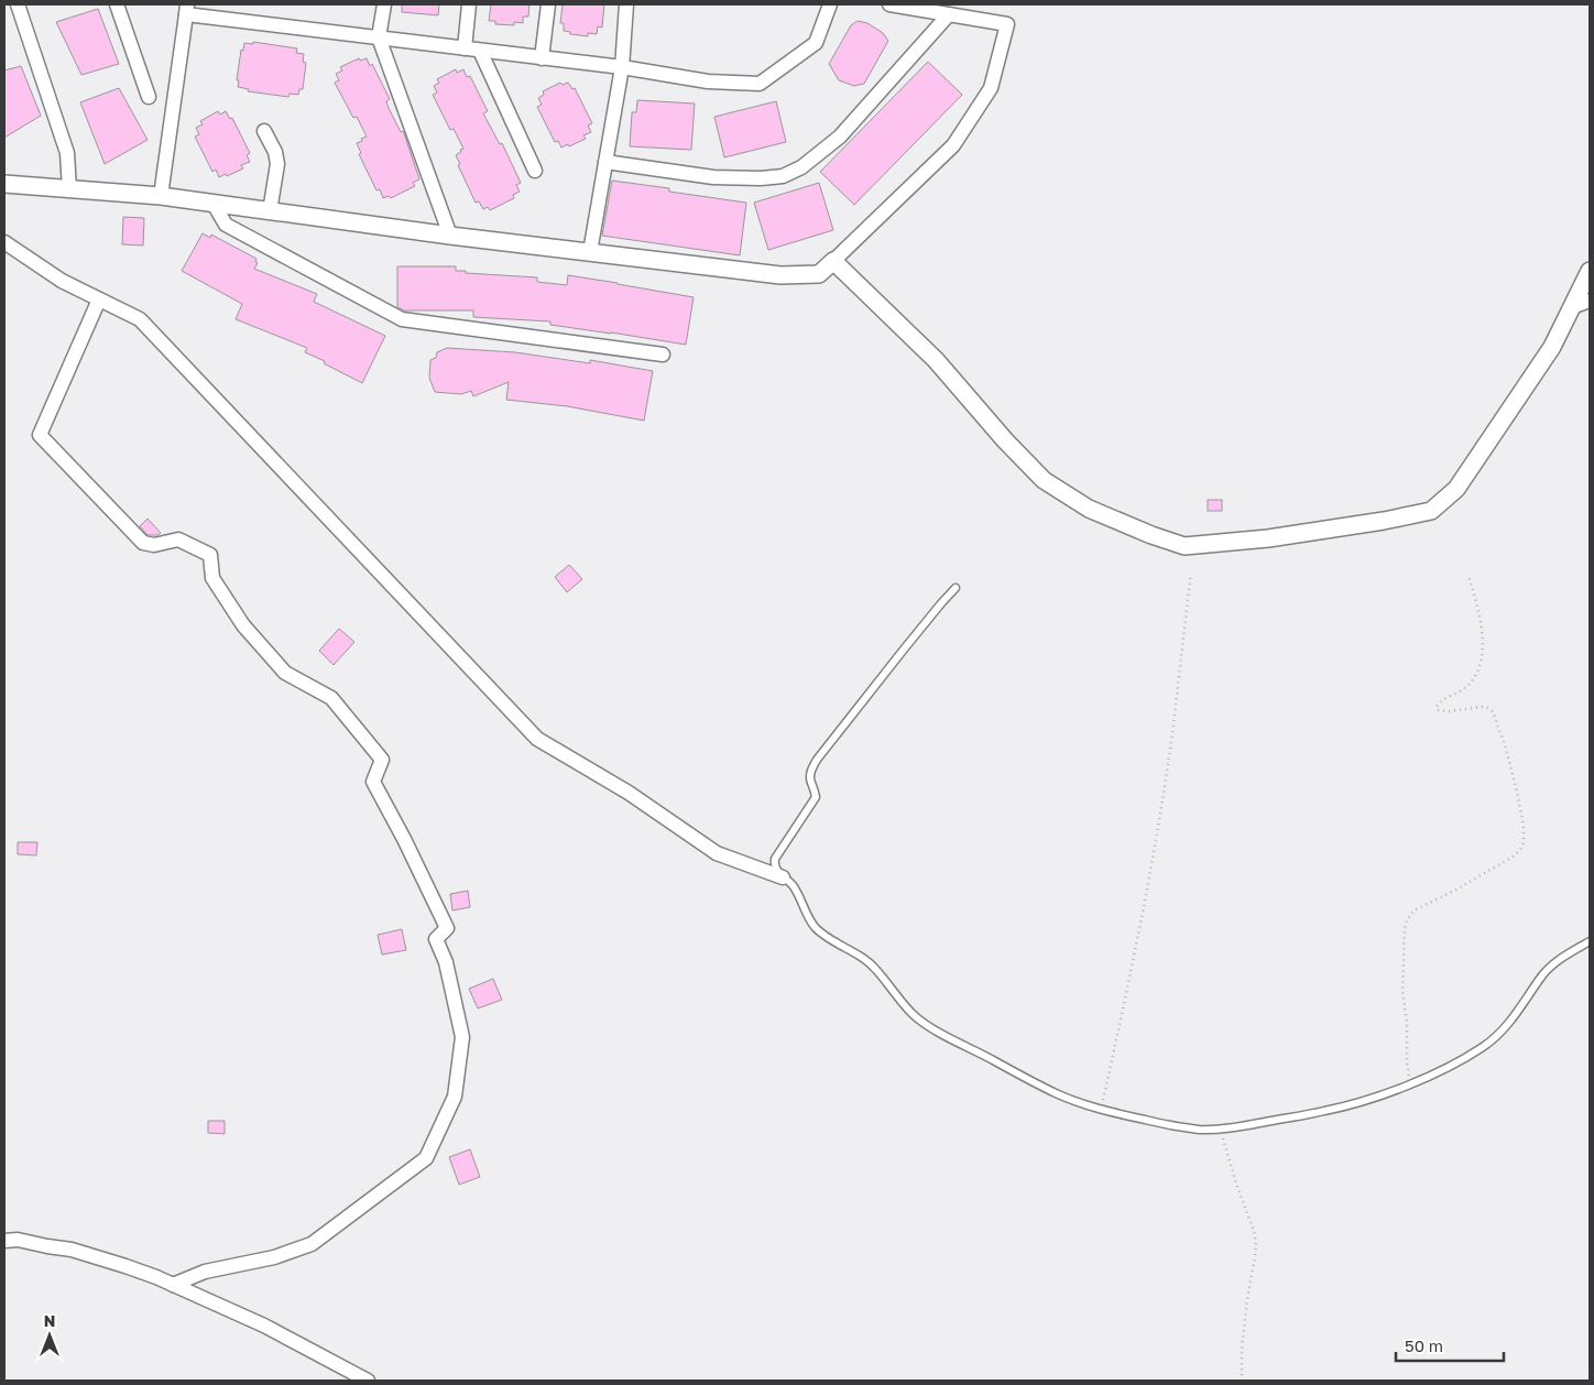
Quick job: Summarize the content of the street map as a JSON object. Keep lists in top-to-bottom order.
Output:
{
  "scale_bar": "50 m",
  "north": "top"
}
